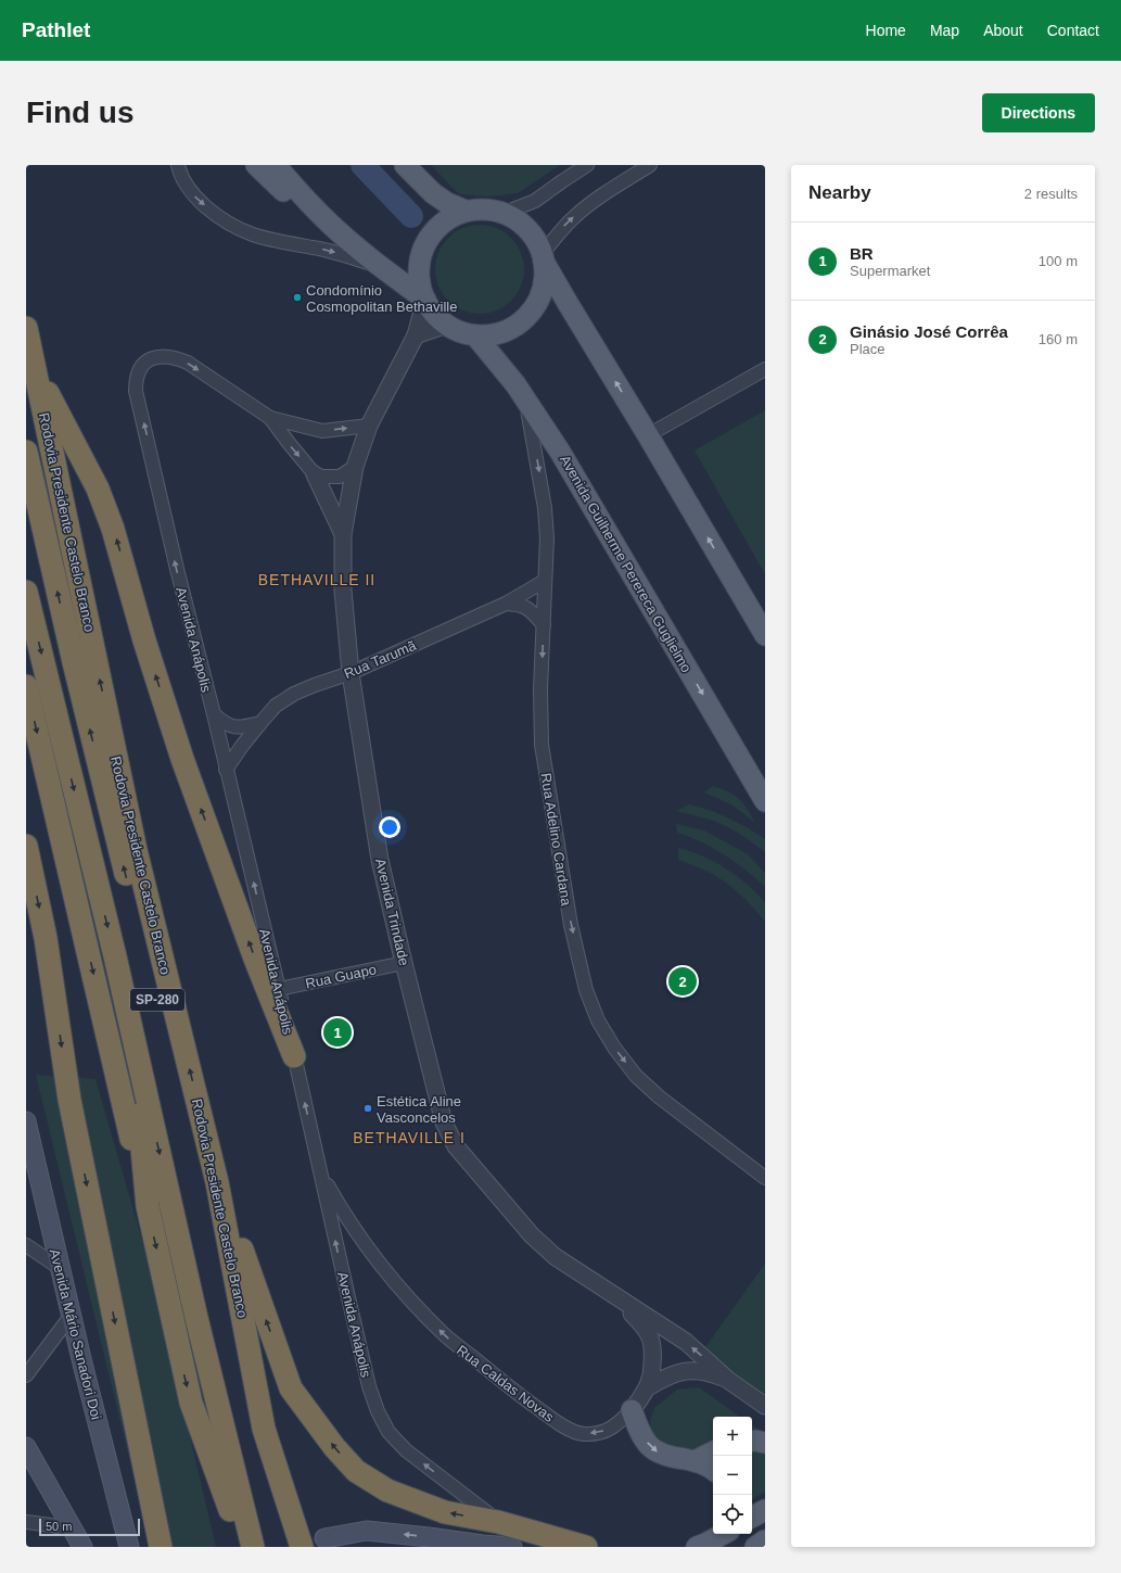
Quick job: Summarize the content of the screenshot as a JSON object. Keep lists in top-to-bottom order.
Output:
{
  "streets": {
    "highway": ["Rodovia Presidente Castelo Branco", "SP-280"],
    "main road": ["Avenida Guilherme Perereca Guglielmo", "Avenida Mário Sanadori Doi"],
    "street": [
      "Avenida Anápolis",
      "Rua Tarumã",
      "Rua Adelino Cardana",
      "Avenida Trindade",
      "Rua Guapo",
      "Rua Caldas Novas"
    ]
  },
  "crossings": [
    ["Avenida Guilherme Perereca Guglielmo", "Rua Adelino Cardana"],
    ["Avenida Guilherme Perereca Guglielmo", "Avenida Trindade"],
    ["Avenida Anápolis", "Rua Tarumã"],
    ["Avenida Anápolis", "Rua Guapo"],
    ["Avenida Anápolis", "Rua Caldas Novas"],
    ["Rua Tarumã", "Rua Adelino Cardana"],
    ["Rua Tarumã", "Avenida Trindade"],
    ["Avenida Trindade", "Rua Guapo"],
    ["Avenida Trindade", "Rua Caldas Novas"]
  ],
  "one_way": ["Rua Adelino Cardana", "Rua Caldas Novas"],
  "districts": ["BETHAVILLE II", "BETHAVILLE I"],
  "places": ["Condomínio Cosmopolitan Bethaville", "Estética Aline Vasconcelos"],
  "scale_bar": "50 m",
  "page": {
    "header": "Pathlet",
    "nav": [
      "Home",
      "Map",
      "About",
      "Contact"
    ],
    "buttons": "Directions",
    "title": "Find us",
    "heading": ["Nearby", "2 results"],
    "list": [
      {
        "mark": "1",
        "name": "BR",
        "note": "Supermarket",
        "value": "100 m"
      },
      {
        "mark": "2",
        "name": "Ginásio José Corrêa",
        "note": "Place",
        "value": "160 m"
      }
    ],
    "pins": ["2", "1"],
    "map_buttons": ["+", "−"],
    "scale": "50 m"
  }
}
